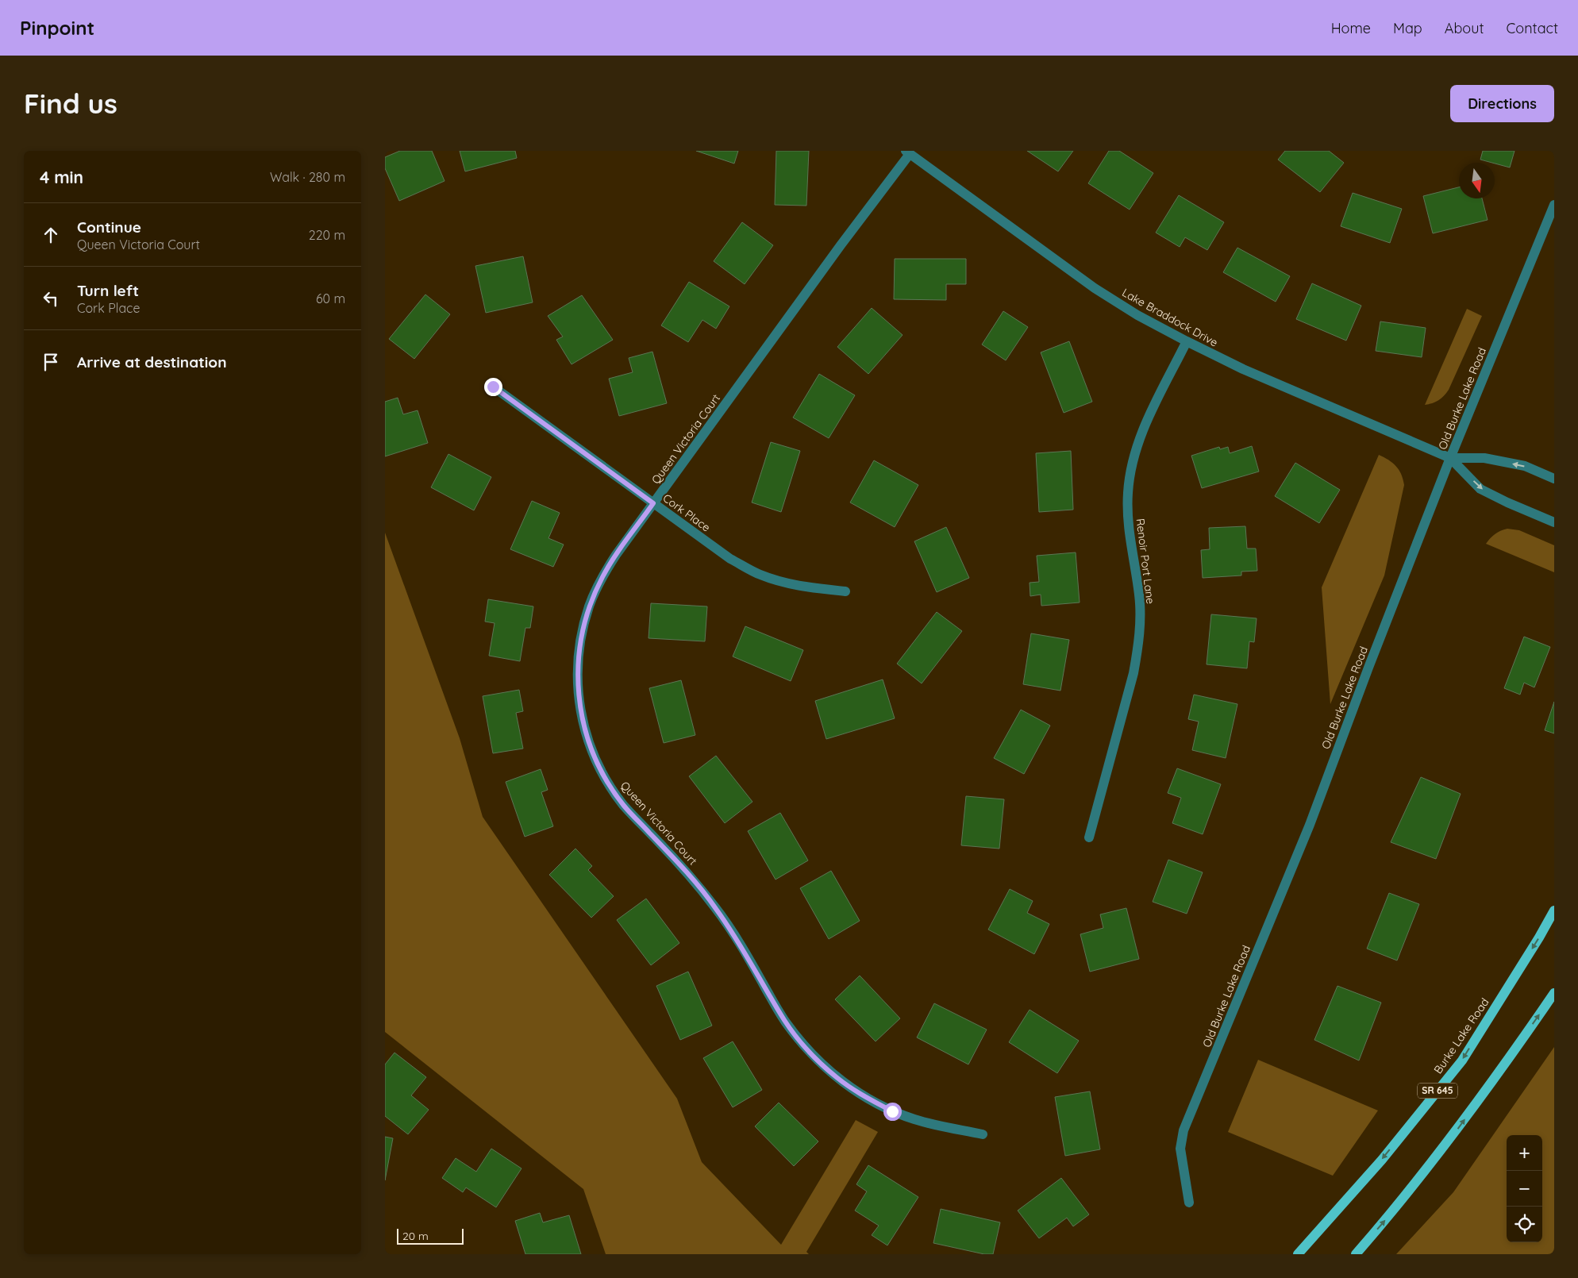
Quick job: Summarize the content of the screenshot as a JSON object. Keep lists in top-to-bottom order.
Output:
{
  "streets": {
    "main road": ["Burke Lake Road", "SR 645"],
    "street": [
      "Lake Braddock Drive",
      "Old Burke Lake Road",
      "Queen Victoria Court",
      "Cork Place",
      "Renoir Port Lane"
    ]
  },
  "crossings": [
    ["Lake Braddock Drive", "Old Burke Lake Road"],
    ["Lake Braddock Drive", "Queen Victoria Court"],
    ["Lake Braddock Drive", "Renoir Port Lane"],
    ["Queen Victoria Court", "Cork Place"]
  ],
  "scale_bar": "20 m",
  "north": "bottom",
  "page": {
    "header": "Pinpoint",
    "nav": [
      "Home",
      "Map",
      "About",
      "Contact"
    ],
    "buttons": "Directions",
    "title": "Find us",
    "heading": ["4 min", "Walk · 280 m"],
    "list": [
      ["Continue", "Queen Victoria Court", "220 m"],
      ["Turn left", "Cork Place", "60 m"],
      "Arrive at destination"
    ],
    "map_buttons": ["+", "−"],
    "scale": "20 m"
  }
}
